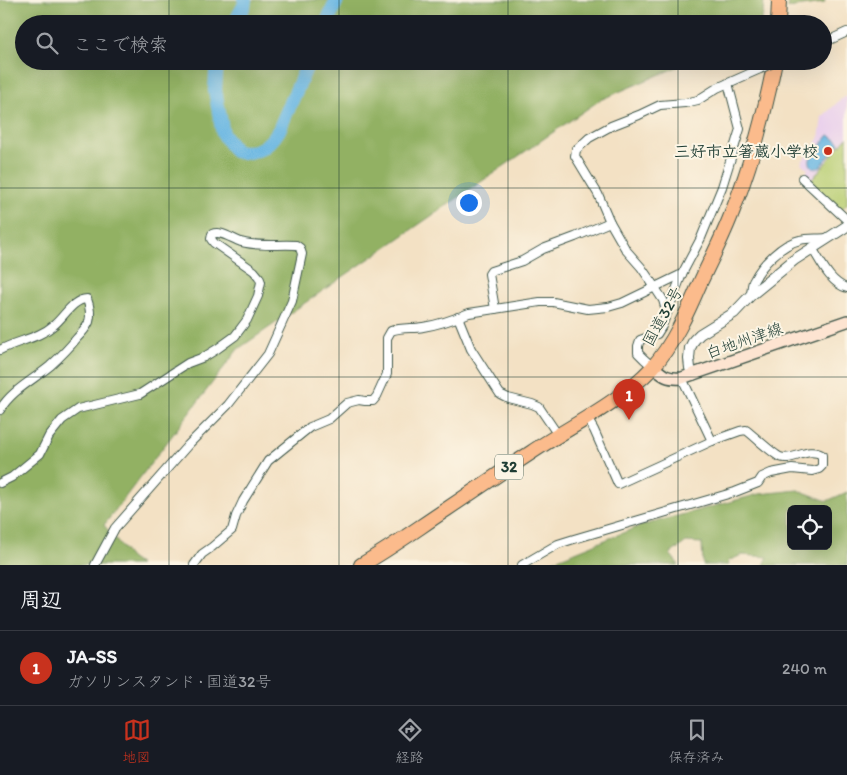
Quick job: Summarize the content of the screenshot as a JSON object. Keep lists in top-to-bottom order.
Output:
{
  "streets": {
    "highway": ["国道32号", "32"],
    "main road": ["白地州津線"]
  },
  "places": ["三好市立箸蔵小学校"],
  "page": {
    "search": "ここで検索",
    "pins": "1",
    "heading": "周辺",
    "list": [
      {
        "mark": "1",
        "name": "JA-SS",
        "note": "ガソリンスタンド · 国道32号",
        "value": "240 m"
      }
    ],
    "nav": ["地図", "経路", "保存済み"]
  }
}
